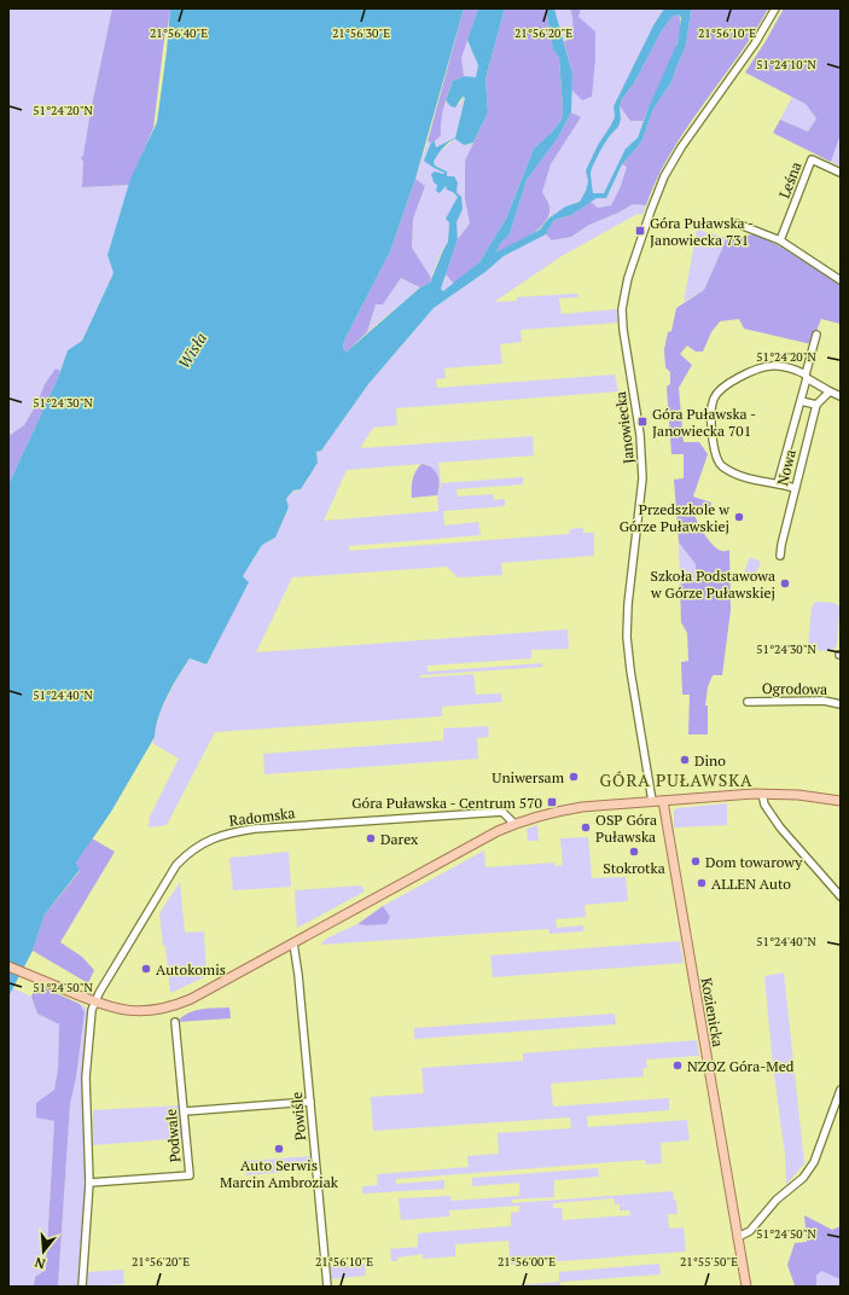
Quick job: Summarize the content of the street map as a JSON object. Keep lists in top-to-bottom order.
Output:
{
  "streets": {
    "main road": ["Kozienicka"],
    "street": [
      "Leśna",
      "Janowiecka",
      "Nowa",
      "Ogrodowa",
      "Radomska",
      "Powiśle",
      "Podwale"
    ]
  },
  "districts": ["GÓRA PUŁAWSKA"],
  "water": ["Wisła"],
  "places": {
    "transit": ["Góra Puławska - Janowiecka 731", "Góra Puławska - Janowiecka 701", "Góra Puławska - Centrum 570"],
    "other": [
      "Przedszkole w Górze Puławskiej",
      "Szkoła Podstawowa w Górze Puławskiej",
      "Dino",
      "Uniwersam",
      "OSP Góra Puławska",
      "Darex",
      "Stokrotka",
      "Dom towarowy",
      "ALLEN Auto",
      "Autokomis",
      "NZOZ Góra-Med",
      "Auto Serwis Marcin Ambroziak"
    ]
  },
  "north": "bottom",
  "coordinates": [
    "21°56'40\"E",
    "21°56'30\"E",
    "21°56'20\"E",
    "21°56'10\"E",
    "51°24'10\"N",
    "51°24'20\"N",
    "51°24'30\"N",
    "51°24'40\"N",
    "51°24'50\"N",
    "21°56'00\"E",
    "21°55'50\"E"
  ]
}
